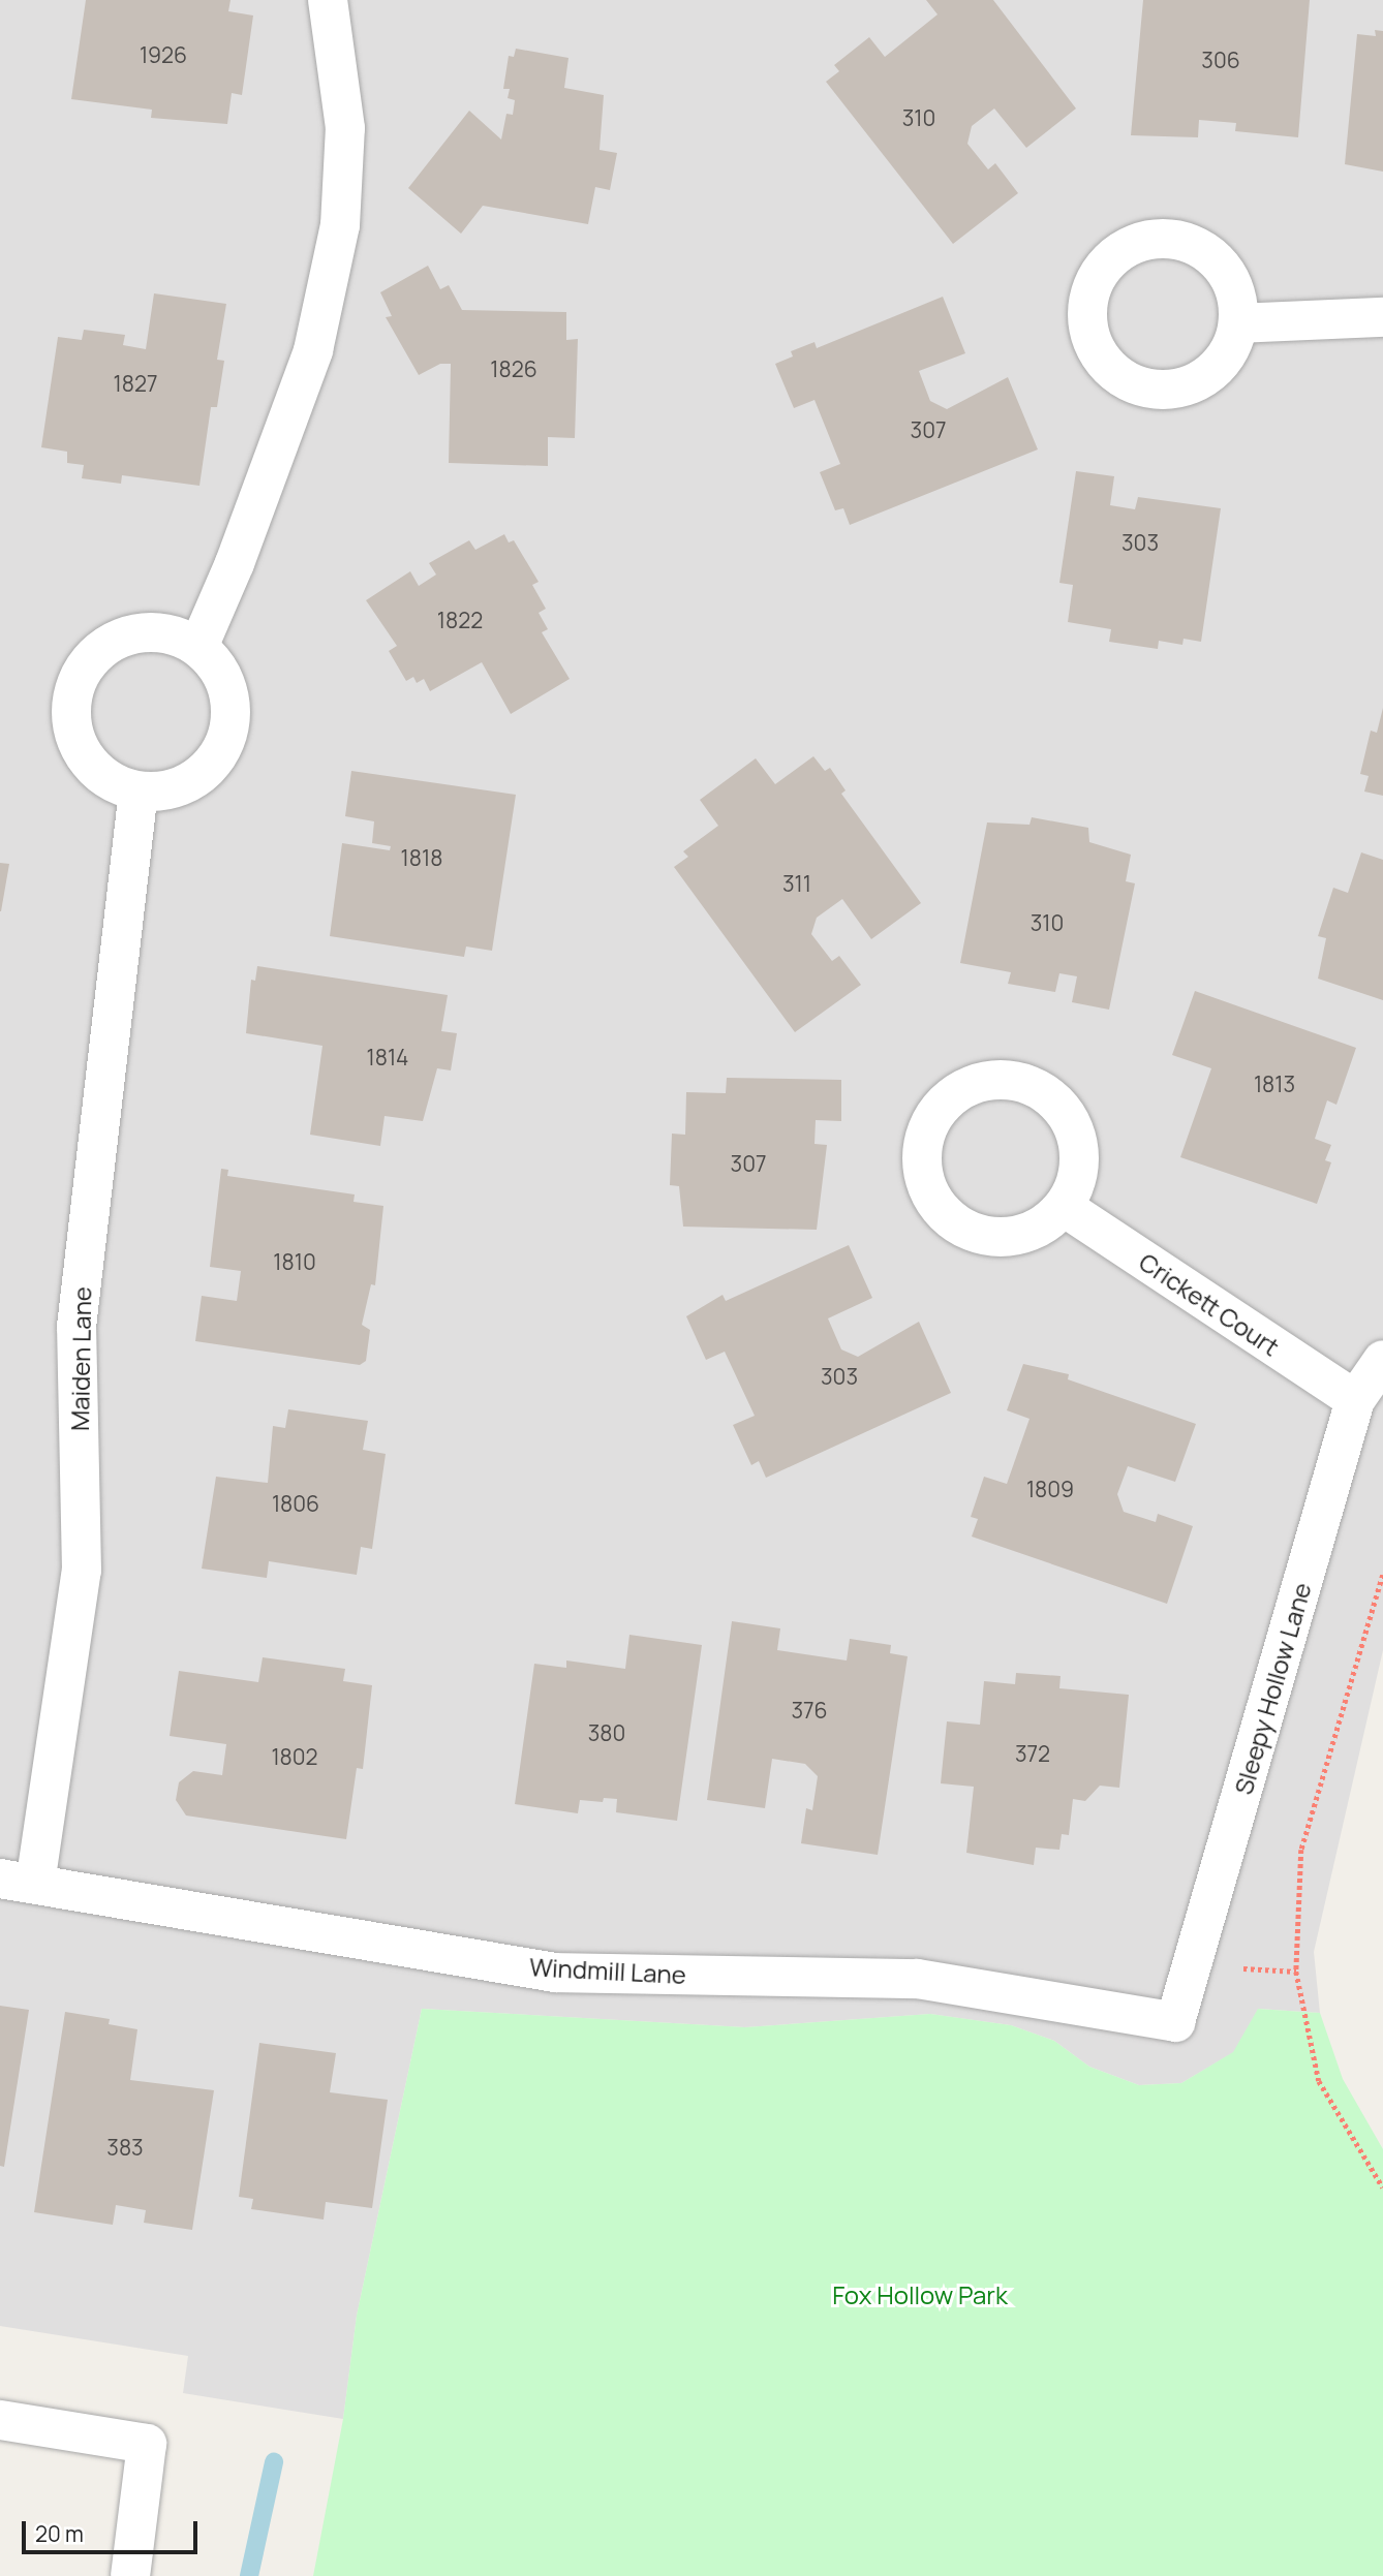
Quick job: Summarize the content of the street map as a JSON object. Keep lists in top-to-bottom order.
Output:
{
  "streets": {
    "street": [
      "Crickett Court",
      "Maiden Lane",
      "Sleepy Hollow Lane",
      "Windmill Lane"
    ]
  },
  "crossings": [
    ["Crickett Court", "Sleepy Hollow Lane"],
    ["Maiden Lane", "Windmill Lane"],
    ["Sleepy Hollow Lane", "Windmill Lane"]
  ],
  "parks": ["Fox Hollow Park"],
  "house_numbers": [
    "1926",
    "306",
    "310",
    "1826",
    "1827",
    "307",
    "303",
    "1822",
    "1818",
    "311",
    "310",
    "1814",
    "1813",
    "307",
    "1810",
    "303",
    "1809",
    "1806",
    "376",
    "380",
    "372",
    "1802",
    "383"
  ],
  "scale_bar": "20 m"
}
